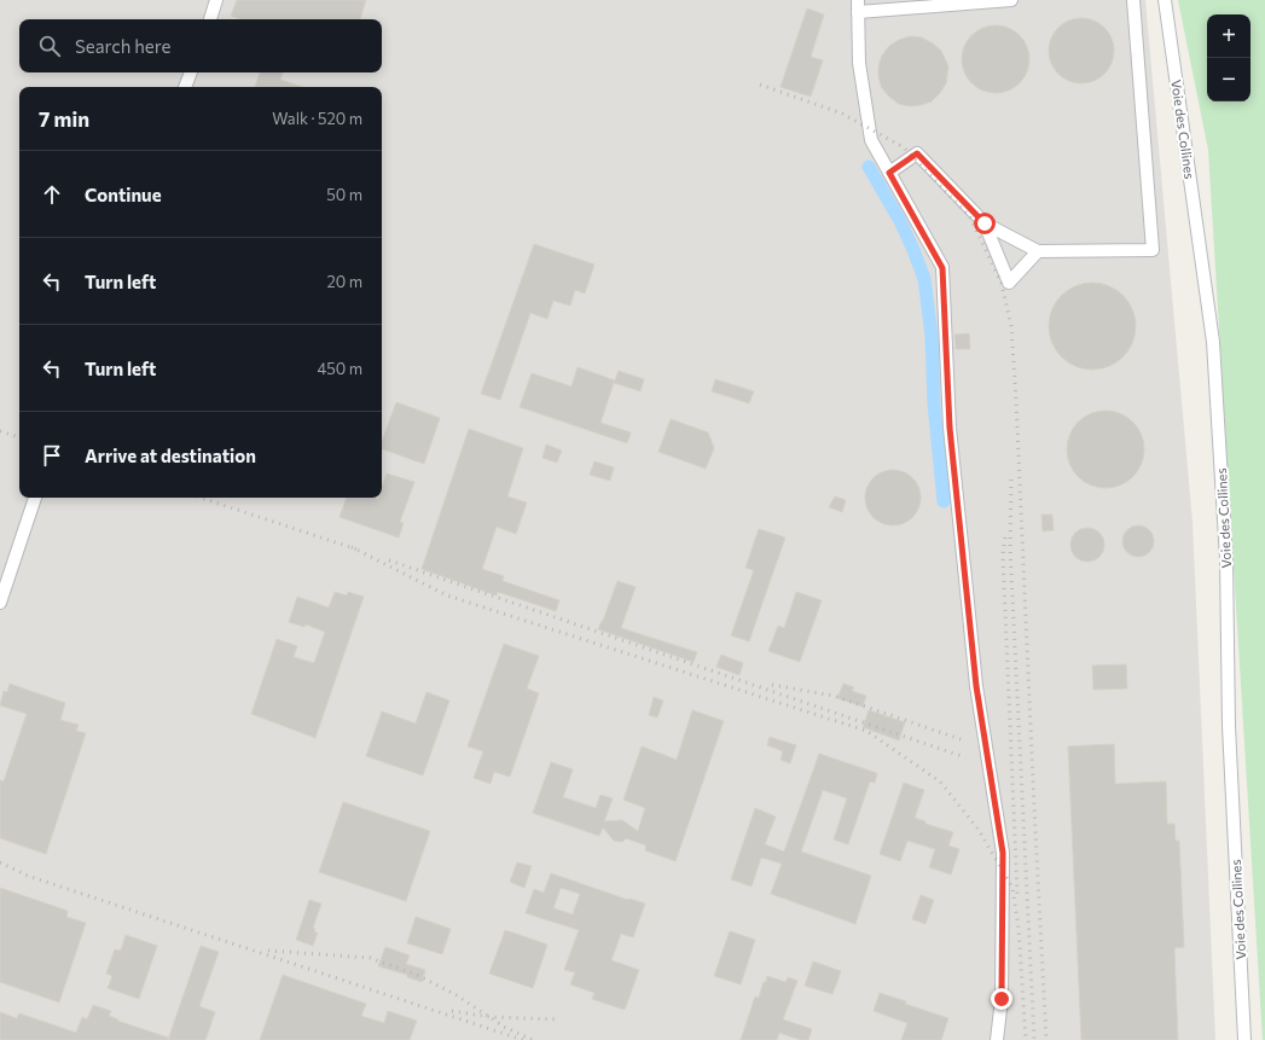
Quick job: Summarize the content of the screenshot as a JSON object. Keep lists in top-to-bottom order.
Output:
{
  "streets": {
    "street": ["Voie des Collines"]
  },
  "page": {
    "map_buttons": ["+", "−"],
    "search": "Search here",
    "heading": ["7 min", "Walk · 520 m"],
    "list": [
      ["Continue", "50 m"],
      ["Turn left", "20 m"],
      ["Turn left", "450 m"],
      "Arrive at destination"
    ]
  }
}
